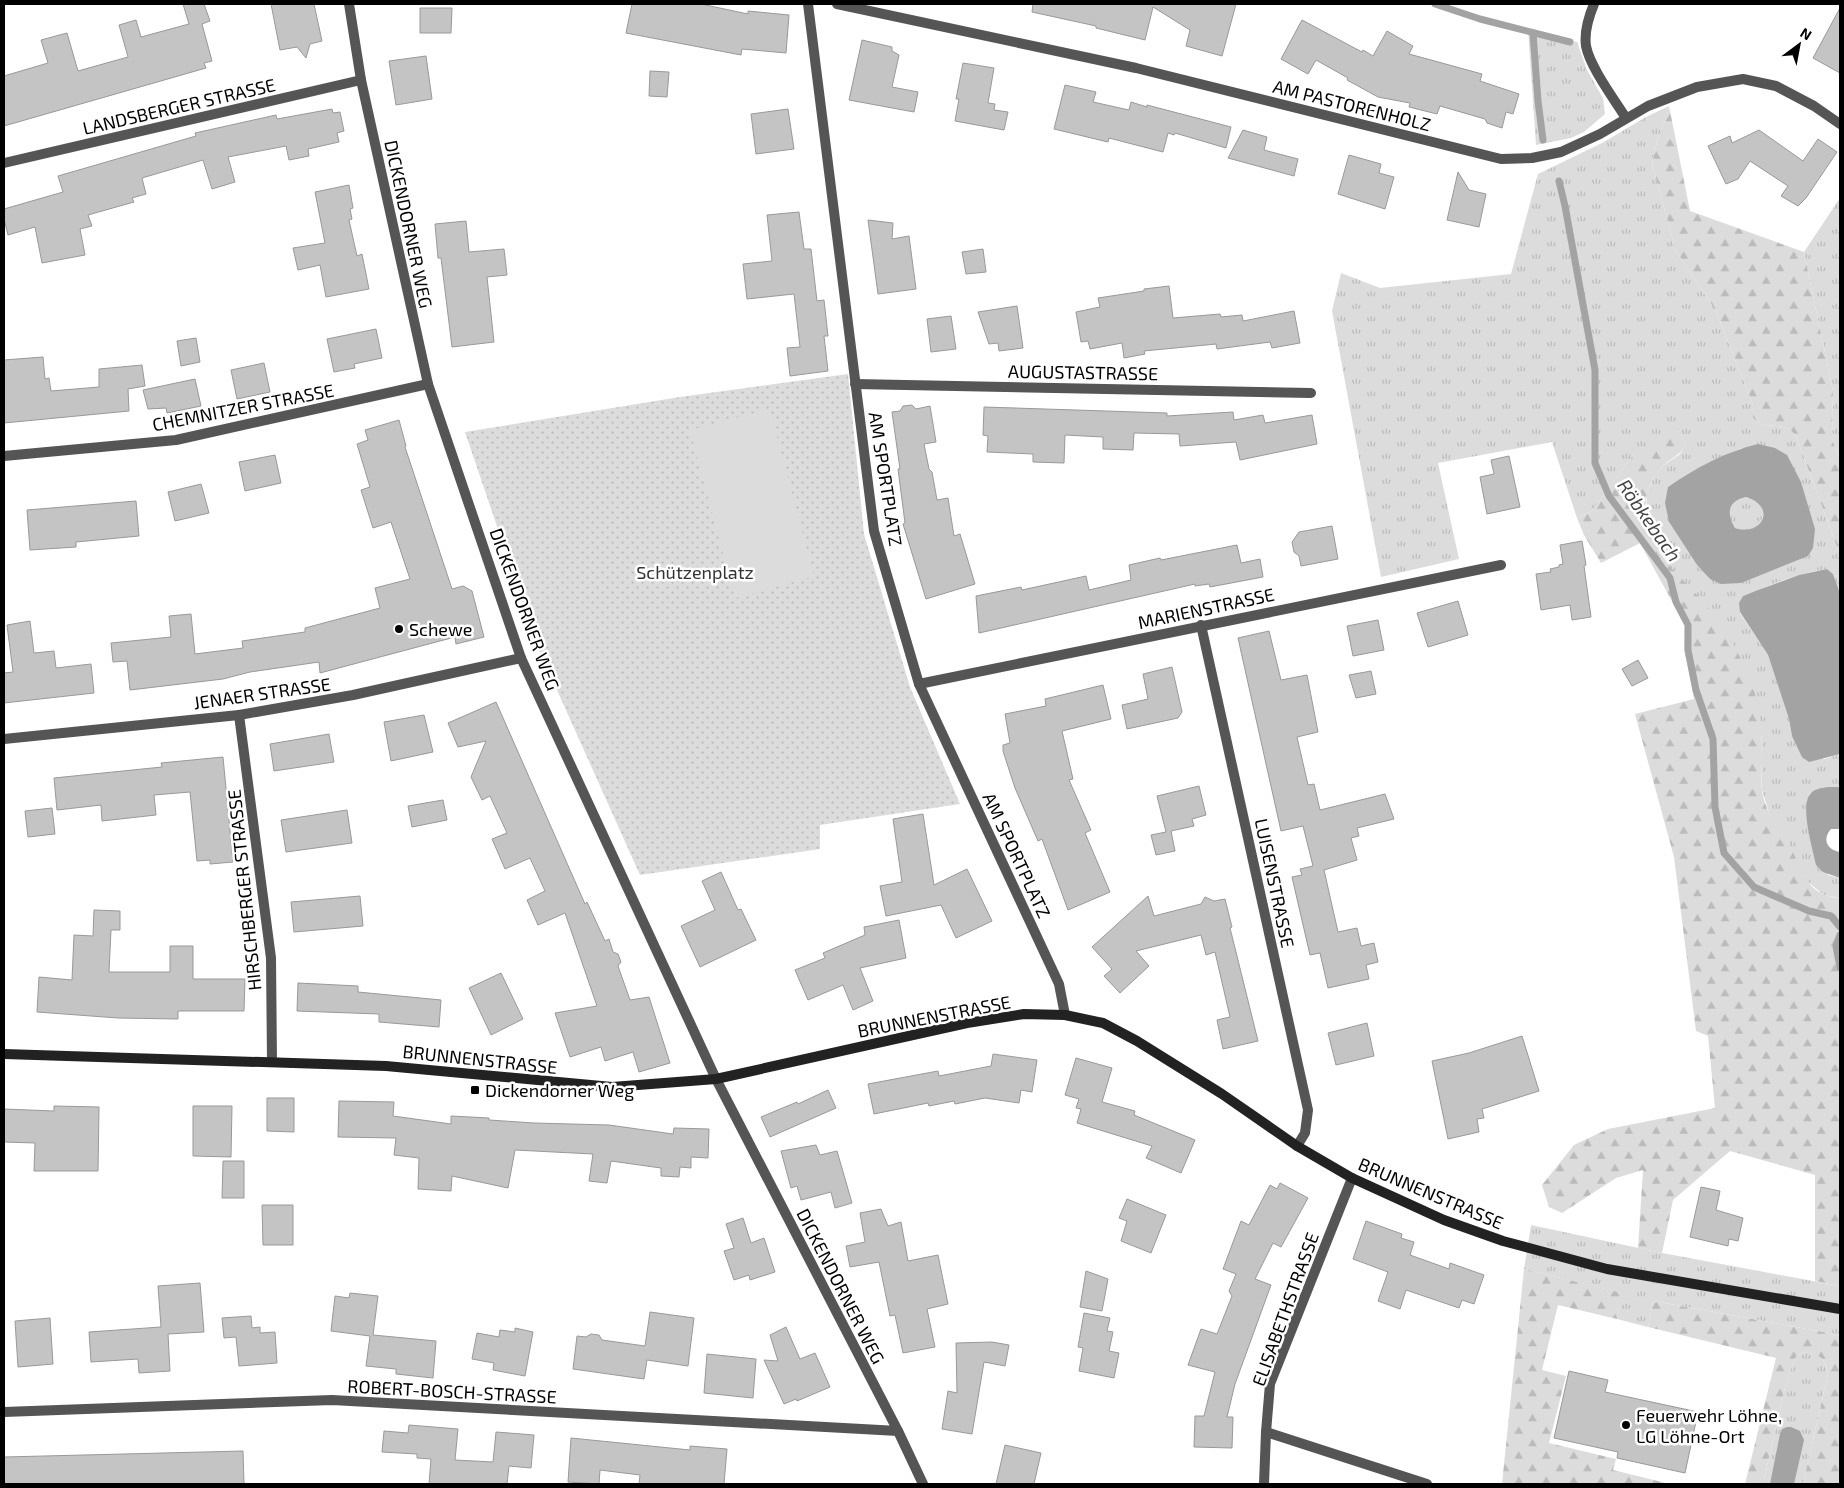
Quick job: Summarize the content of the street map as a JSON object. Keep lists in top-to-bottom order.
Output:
{
  "streets": {
    "street": [
      "AM PASTORENHOLZ",
      "LANDSBERGER STRASSE",
      "DICKENDORNER WEG",
      "AUGUSTASTRASSE",
      "CHEMNITZER STRASSE",
      "AM SPORTPLATZ",
      "MARIENSTRASSE",
      "JENAER STRASSE",
      "LUISENSTRASSE",
      "HIRSCHBERGER STRASSE",
      "BRUNNENSTRASSE",
      "ELISABETHSTRASSE",
      "ROBERT-BOSCH-STRASSE"
    ]
  },
  "crossings": [
    ["LANDSBERGER STRASSE", "DICKENDORNER WEG"],
    ["DICKENDORNER WEG", "CHEMNITZER STRASSE"],
    ["DICKENDORNER WEG", "JENAER STRASSE"],
    ["DICKENDORNER WEG", "BRUNNENSTRASSE"],
    ["DICKENDORNER WEG", "ROBERT-BOSCH-STRASSE"],
    ["AUGUSTASTRASSE", "AM SPORTPLATZ"],
    ["AM SPORTPLATZ", "MARIENSTRASSE"],
    ["AM SPORTPLATZ", "BRUNNENSTRASSE"],
    ["MARIENSTRASSE", "LUISENSTRASSE"],
    ["JENAER STRASSE", "HIRSCHBERGER STRASSE"],
    ["LUISENSTRASSE", "BRUNNENSTRASSE"],
    ["HIRSCHBERGER STRASSE", "BRUNNENSTRASSE"],
    ["BRUNNENSTRASSE", "ELISABETHSTRASSE"]
  ],
  "water": ["Röbkebach"],
  "parks": ["Schützenplatz"],
  "places": {
    "other": ["Schewe", "Feuerwehr Löhne, LG Löhne-Ort"],
    "transit": ["Dickendorner Weg"]
  },
  "north": "top right"
}
